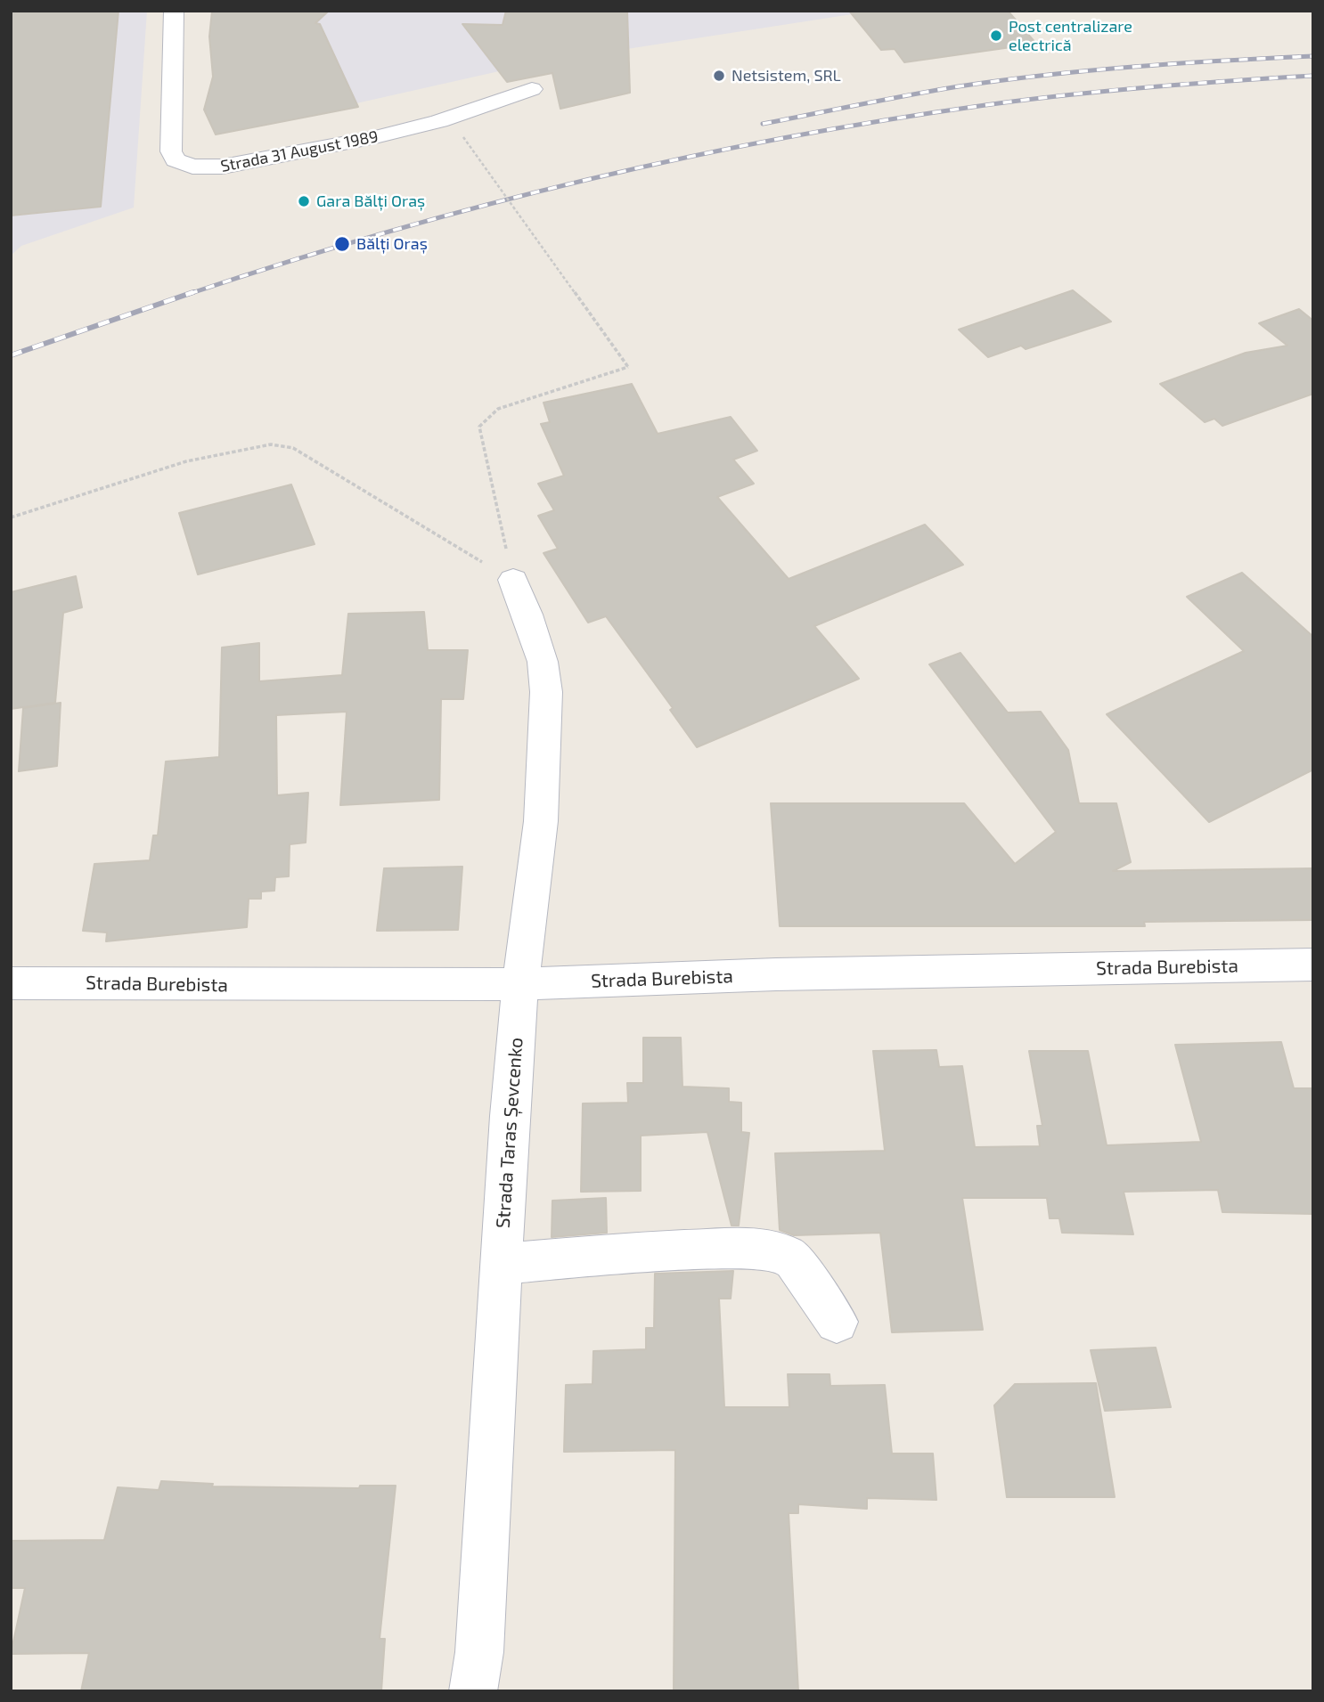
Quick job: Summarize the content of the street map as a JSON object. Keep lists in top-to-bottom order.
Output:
{
  "streets": {
    "street": ["Strada 31 August 1989", "Strada Burebista", "Strada Taras Șevcenko"]
  },
  "crossings": [
    ["Strada Burebista", "Strada Taras Șevcenko"]
  ],
  "places": [
    "Post centralizare electrică",
    "Netsistem, SRL",
    "Gara Bălți Oraș",
    "Bălți Oraș"
  ]
}
